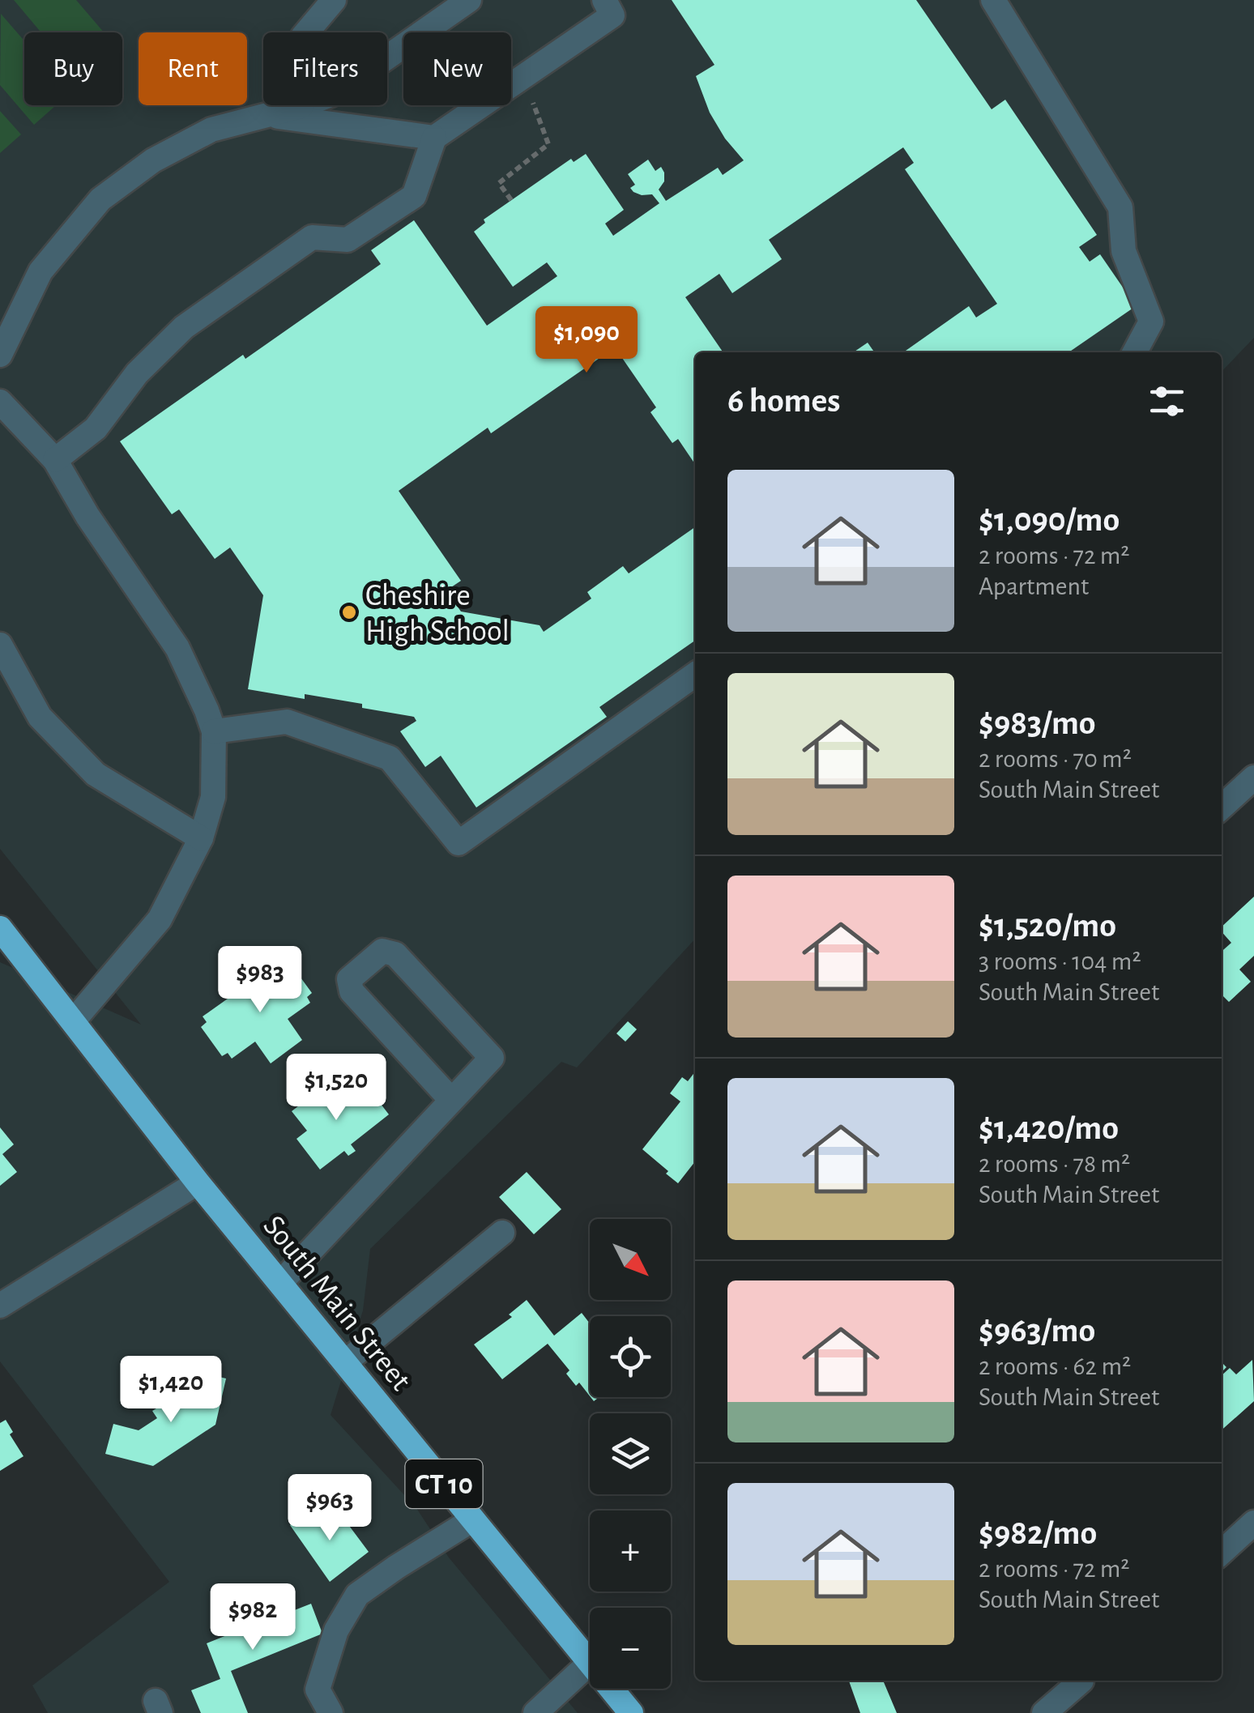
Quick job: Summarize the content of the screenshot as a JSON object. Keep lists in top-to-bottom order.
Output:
{
  "streets": {
    "highway": ["South Main Street", "CT 10"]
  },
  "places": ["Cheshire High School"],
  "north": "bottom right",
  "page": {
    "chip": [
      "Buy",
      "Rent",
      "Filters",
      "New"
    ],
    "price": [
      "$1,090",
      "$983",
      "$1,520",
      "$1,420",
      "$963",
      "$982"
    ],
    "heading": "6 homes",
    "list": [
      {
        "name": "$1,090/mo",
        "note": "2 rooms · 72 m² · Apartment"
      },
      {
        "name": "$983/mo",
        "note": "2 rooms · 70 m² · South Main Street"
      },
      {
        "name": "$1,520/mo",
        "note": "3 rooms · 104 m² · South Main Street"
      },
      {
        "name": "$1,420/mo",
        "note": "2 rooms · 78 m² · South Main Street"
      },
      {
        "name": "$963/mo",
        "note": "2 rooms · 62 m² · South Main Street"
      },
      {
        "name": "$982/mo",
        "note": "2 rooms · 72 m² · South Main Street"
      }
    ],
    "map_buttons": ["+", "−"]
  }
}
